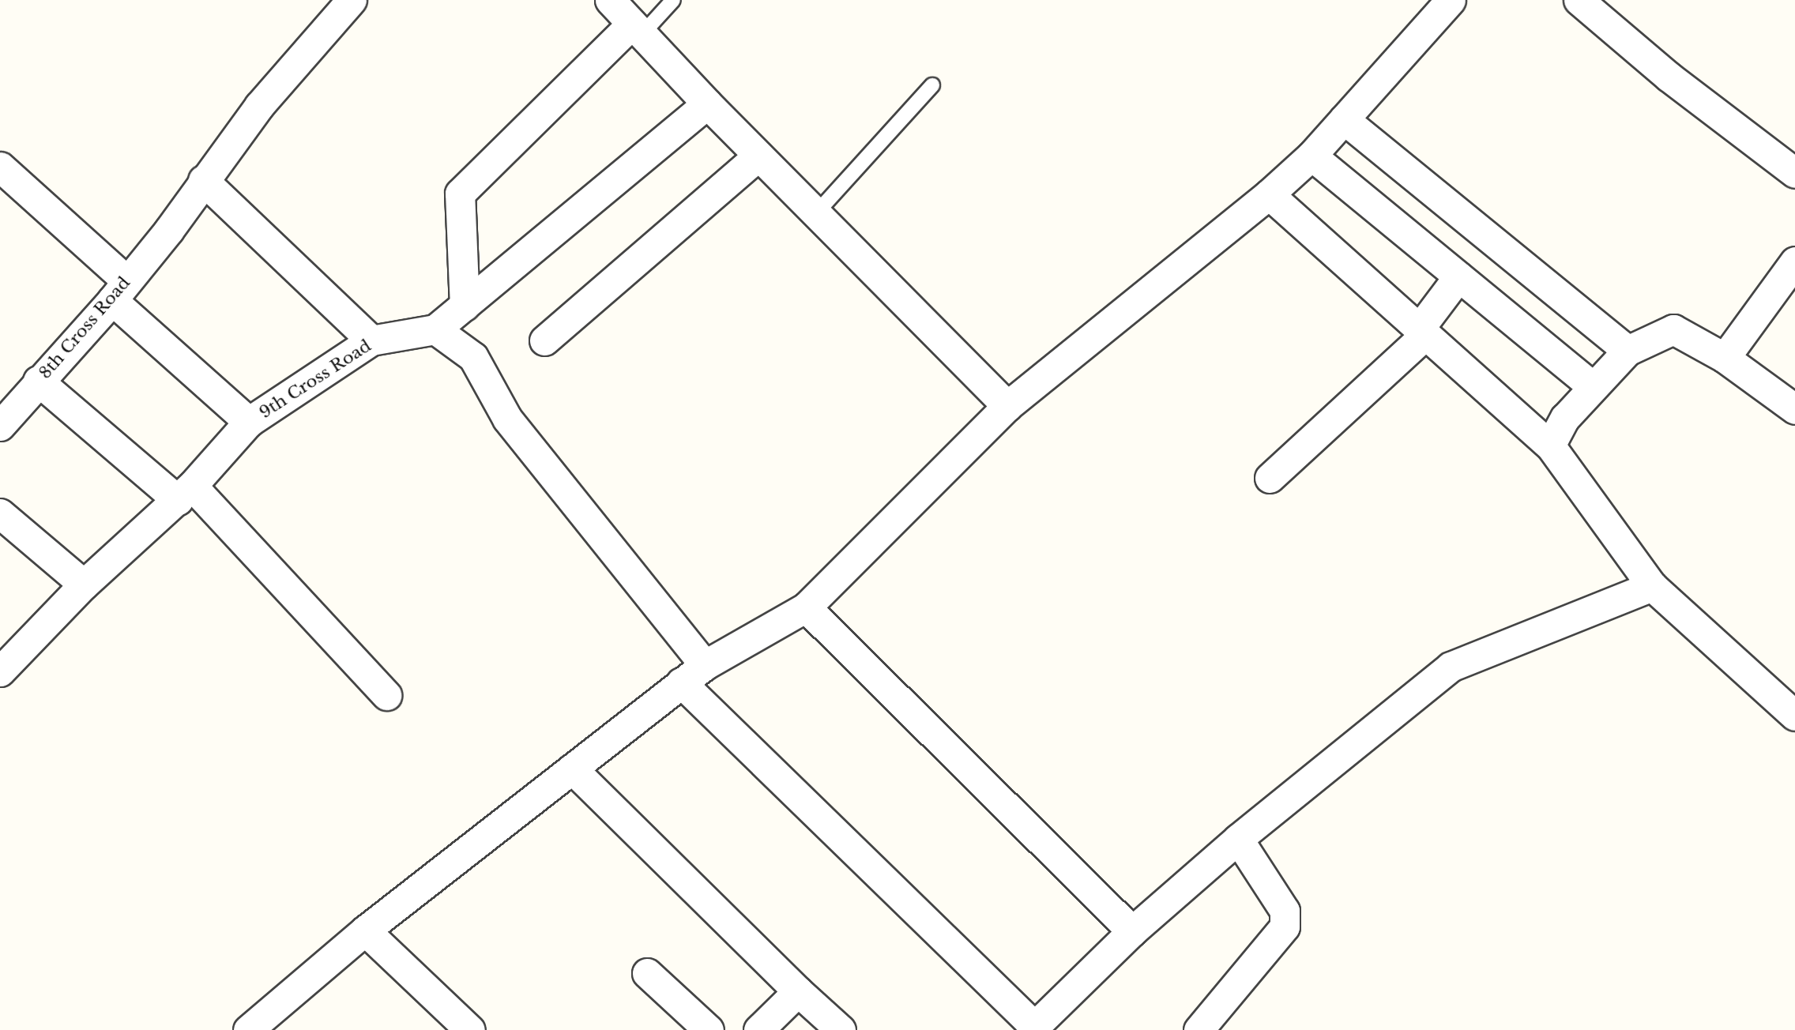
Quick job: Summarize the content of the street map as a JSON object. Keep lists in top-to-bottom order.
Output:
{
  "streets": {
    "street": ["8th Cross Road", "9th Cross Road"]
  }
}
